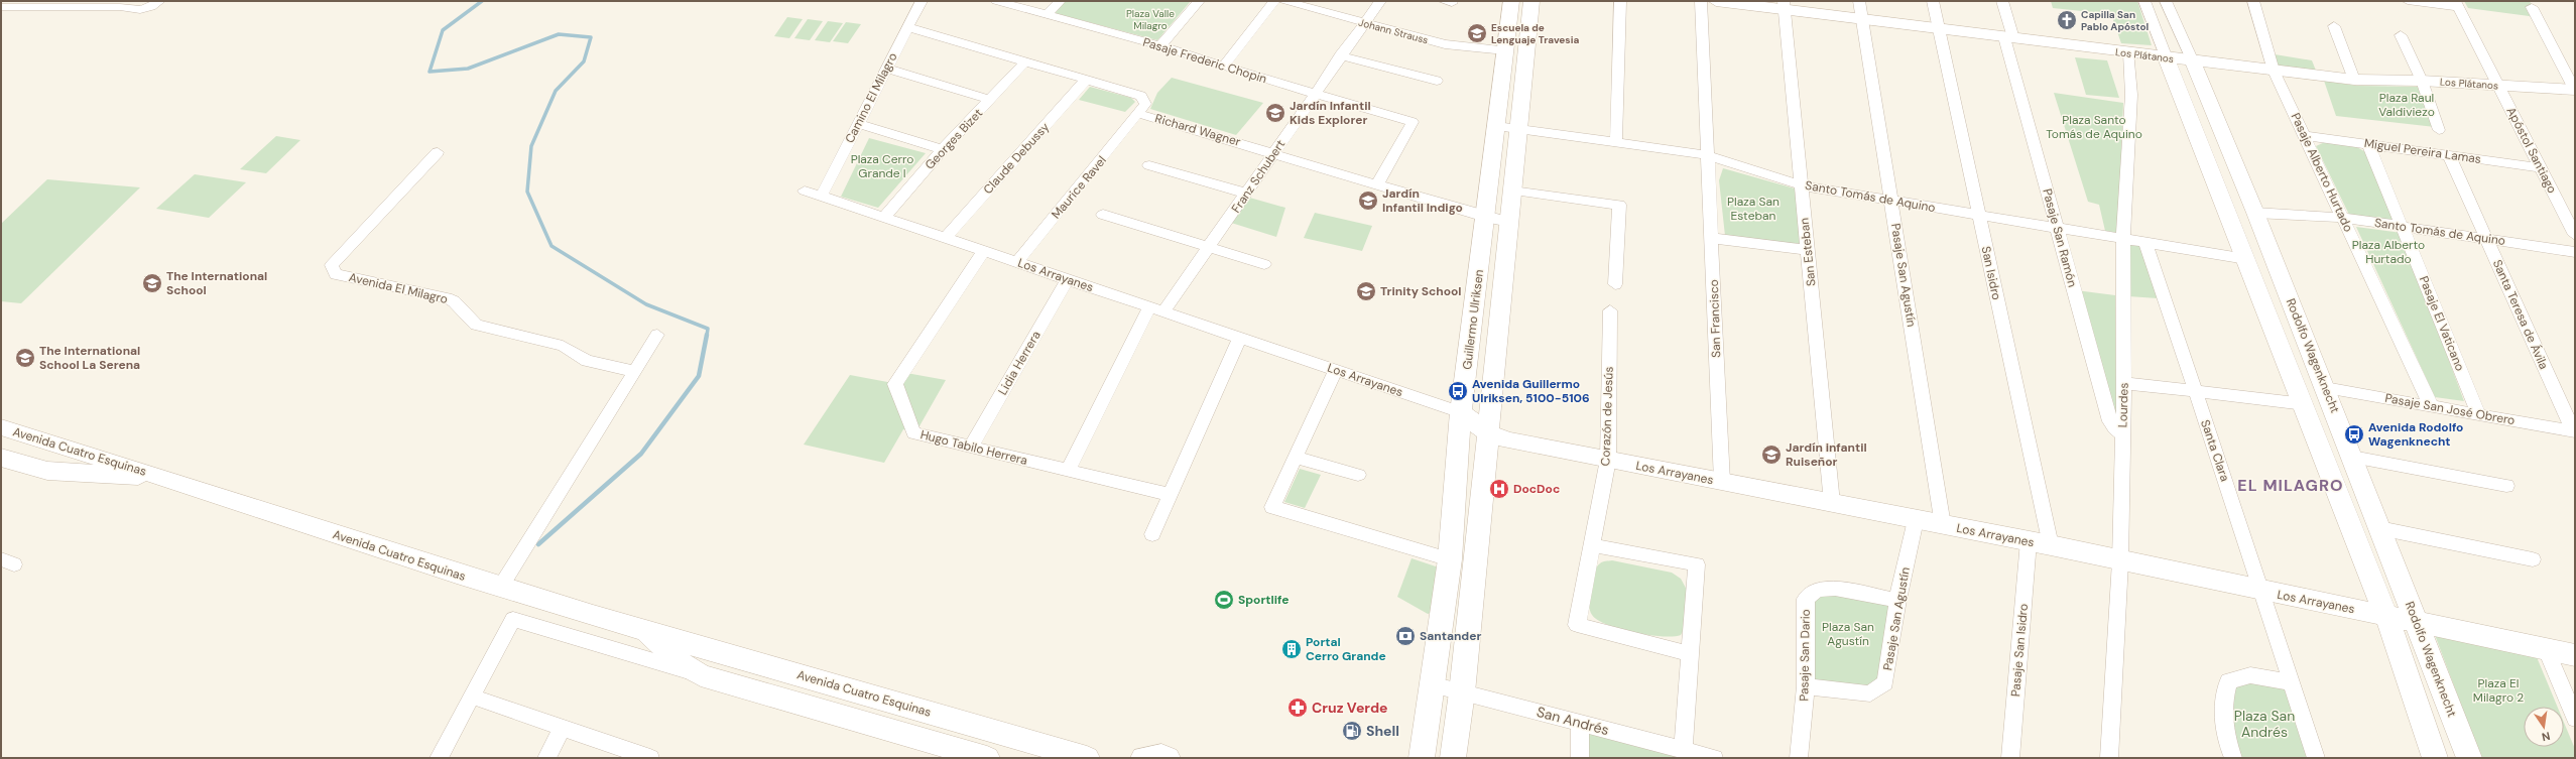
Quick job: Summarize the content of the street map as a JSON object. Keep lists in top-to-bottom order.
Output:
{
  "streets": {
    "street": [
      "Johann Strauss",
      "Los Plátanos",
      "Pasaje Frederic Chopin",
      "Camino El Milagro",
      "Richard Wagner",
      "Georges Bizet",
      "Apóstol Santiago",
      "Miguel Pereira Lamas",
      "Claude Debussy",
      "Pasaje Alberto Hurtado",
      "Franz Schubert",
      "Maurice Ravel",
      "Santo Tomás de Aquino",
      "Pasaje San Ramón",
      "San Esteban",
      "San Isidro",
      "Los Arrayanes",
      "Pasaje San Agustín",
      "Avenida El Milagro",
      "Santa Teresa de Ávila",
      "San Francisco",
      "Guillermo Ulriksen",
      "Pasaje El Vaticano",
      "Rodolfo Wagenknecht",
      "Lidia Herrera",
      "Lourdes",
      "Pasaje San José Obrero",
      "Corazón de Jesús",
      "Hugo Tabilo Herrera",
      "Santa Clara",
      "Avenida Cuatro Esquinas",
      "Pasaje San Isidro",
      "Pasaje San Dario",
      "San Andrés"
    ]
  },
  "crossings": [
    ["Johann Strauss", "Franz Schubert"],
    ["Johann Strauss", "Guillermo Ulriksen"],
    ["Los Plátanos", "Apóstol Santiago"],
    ["Los Plátanos", "Pasaje Alberto Hurtado"],
    ["Los Plátanos", "Pasaje San Ramón"],
    ["Los Plátanos", "San Esteban"],
    ["Los Plátanos", "San Isidro"],
    ["Los Plátanos", "Pasaje San Agustín"],
    ["Los Plátanos", "Rodolfo Wagenknecht"],
    ["Los Plátanos", "Lourdes"],
    ["Pasaje Frederic Chopin", "Richard Wagner"],
    ["Pasaje Frederic Chopin", "Franz Schubert"],
    ["Camino El Milagro", "Richard Wagner"],
    ["Camino El Milagro", "Los Arrayanes"],
    ["Richard Wagner", "Georges Bizet"],
    ["Richard Wagner", "Claude Debussy"],
    ["Richard Wagner", "Franz Schubert"],
    ["Richard Wagner", "Maurice Ravel"],
    ["Richard Wagner", "Guillermo Ulriksen"],
    ["Georges Bizet", "Los Arrayanes"],
    ["Apóstol Santiago", "Miguel Pereira Lamas"],
    ["Miguel Pereira Lamas", "Pasaje Alberto Hurtado"],
    ["Miguel Pereira Lamas", "Santa Teresa de Ávila"],
    ["Miguel Pereira Lamas", "Pasaje El Vaticano"],
    ["Claude Debussy", "Los Arrayanes"],
    ["Pasaje Alberto Hurtado", "Santo Tomás de Aquino"],
    ["Pasaje Alberto Hurtado", "Pasaje San José Obrero"],
    ["Franz Schubert", "Los Arrayanes"],
    ["Franz Schubert", "Hugo Tabilo Herrera"],
    ["Maurice Ravel", "Los Arrayanes"],
    ["Santo Tomás de Aquino", "Pasaje San Ramón"],
    ["Santo Tomás de Aquino", "San Esteban"],
    ["Santo Tomás de Aquino", "San Isidro"],
    ["Santo Tomás de Aquino", "Pasaje San Agustín"],
    ["Santo Tomás de Aquino", "Santa Teresa de Ávila"],
    ["Santo Tomás de Aquino", "San Francisco"],
    ["Santo Tomás de Aquino", "Guillermo Ulriksen"],
    ["Santo Tomás de Aquino", "Pasaje El Vaticano"],
    ["Santo Tomás de Aquino", "Rodolfo Wagenknecht"],
    ["Santo Tomás de Aquino", "Lourdes"],
    ["Santo Tomás de Aquino", "Santa Clara"],
    ["Pasaje San Ramón", "Lourdes"],
    ["San Esteban", "Los Arrayanes"],
    ["San Isidro", "Los Arrayanes"],
    ["San Isidro", "Pasaje San Isidro"],
    ["Los Arrayanes", "Pasaje San Agustín"],
    ["Los Arrayanes", "San Francisco"],
    ["Los Arrayanes", "Guillermo Ulriksen"],
    ["Los Arrayanes", "Rodolfo Wagenknecht"],
    ["Los Arrayanes", "Lidia Herrera"],
    ["Los Arrayanes", "Lourdes"],
    ["Los Arrayanes", "Corazón de Jesús"],
    ["Los Arrayanes", "Hugo Tabilo Herrera"],
    ["Los Arrayanes", "Santa Clara"],
    ["Los Arrayanes", "Pasaje San Isidro"],
    ["Pasaje San Agustín", "Pasaje San Dario"],
    ["Santa Teresa de Ávila", "Pasaje San José Obrero"],
    ["Guillermo Ulriksen", "San Andrés"],
    ["Pasaje El Vaticano", "Pasaje San José Obrero"],
    ["Rodolfo Wagenknecht", "Pasaje San José Obrero"],
    ["Lidia Herrera", "Hugo Tabilo Herrera"]
  ],
  "districts": ["EL MILAGRO"],
  "parks": [
    "Plaza Valle Milagro",
    "Plaza Raul Valdiviezo",
    "Plaza Santo Tomás de Aquino",
    "Plaza Cerro Grande I",
    "Plaza San Esteban",
    "Plaza Alberto Hurtado",
    "Plaza San Agustín",
    "Plaza El Milagro 2",
    "Plaza San Andrés"
  ],
  "places": {
    "church": ["Capilla San Pablo Apóstol"],
    "school or university": [
      "Escuela de Lenguaje Travesia",
      "Jardín Infantil Kids Explorer",
      "Jardín Infantil Indigo",
      "The International School",
      "Trinity School",
      "The International School La Serena",
      "Jardín infantil Ruiseñor"
    ],
    "bus stop": ["Avenida Guillermo Ulriksen, 5100-5106", "Avenida Rodolfo Wagenknecht"],
    "hospital": ["DocDoc"],
    "sports": ["Sportlife"],
    "bank": ["Santander"],
    "building": ["Portal Cerro Grande"],
    "pharmacy": ["Cruz Verde"],
    "fuel station": ["Shell"]
  },
  "north": "bottom"
}
